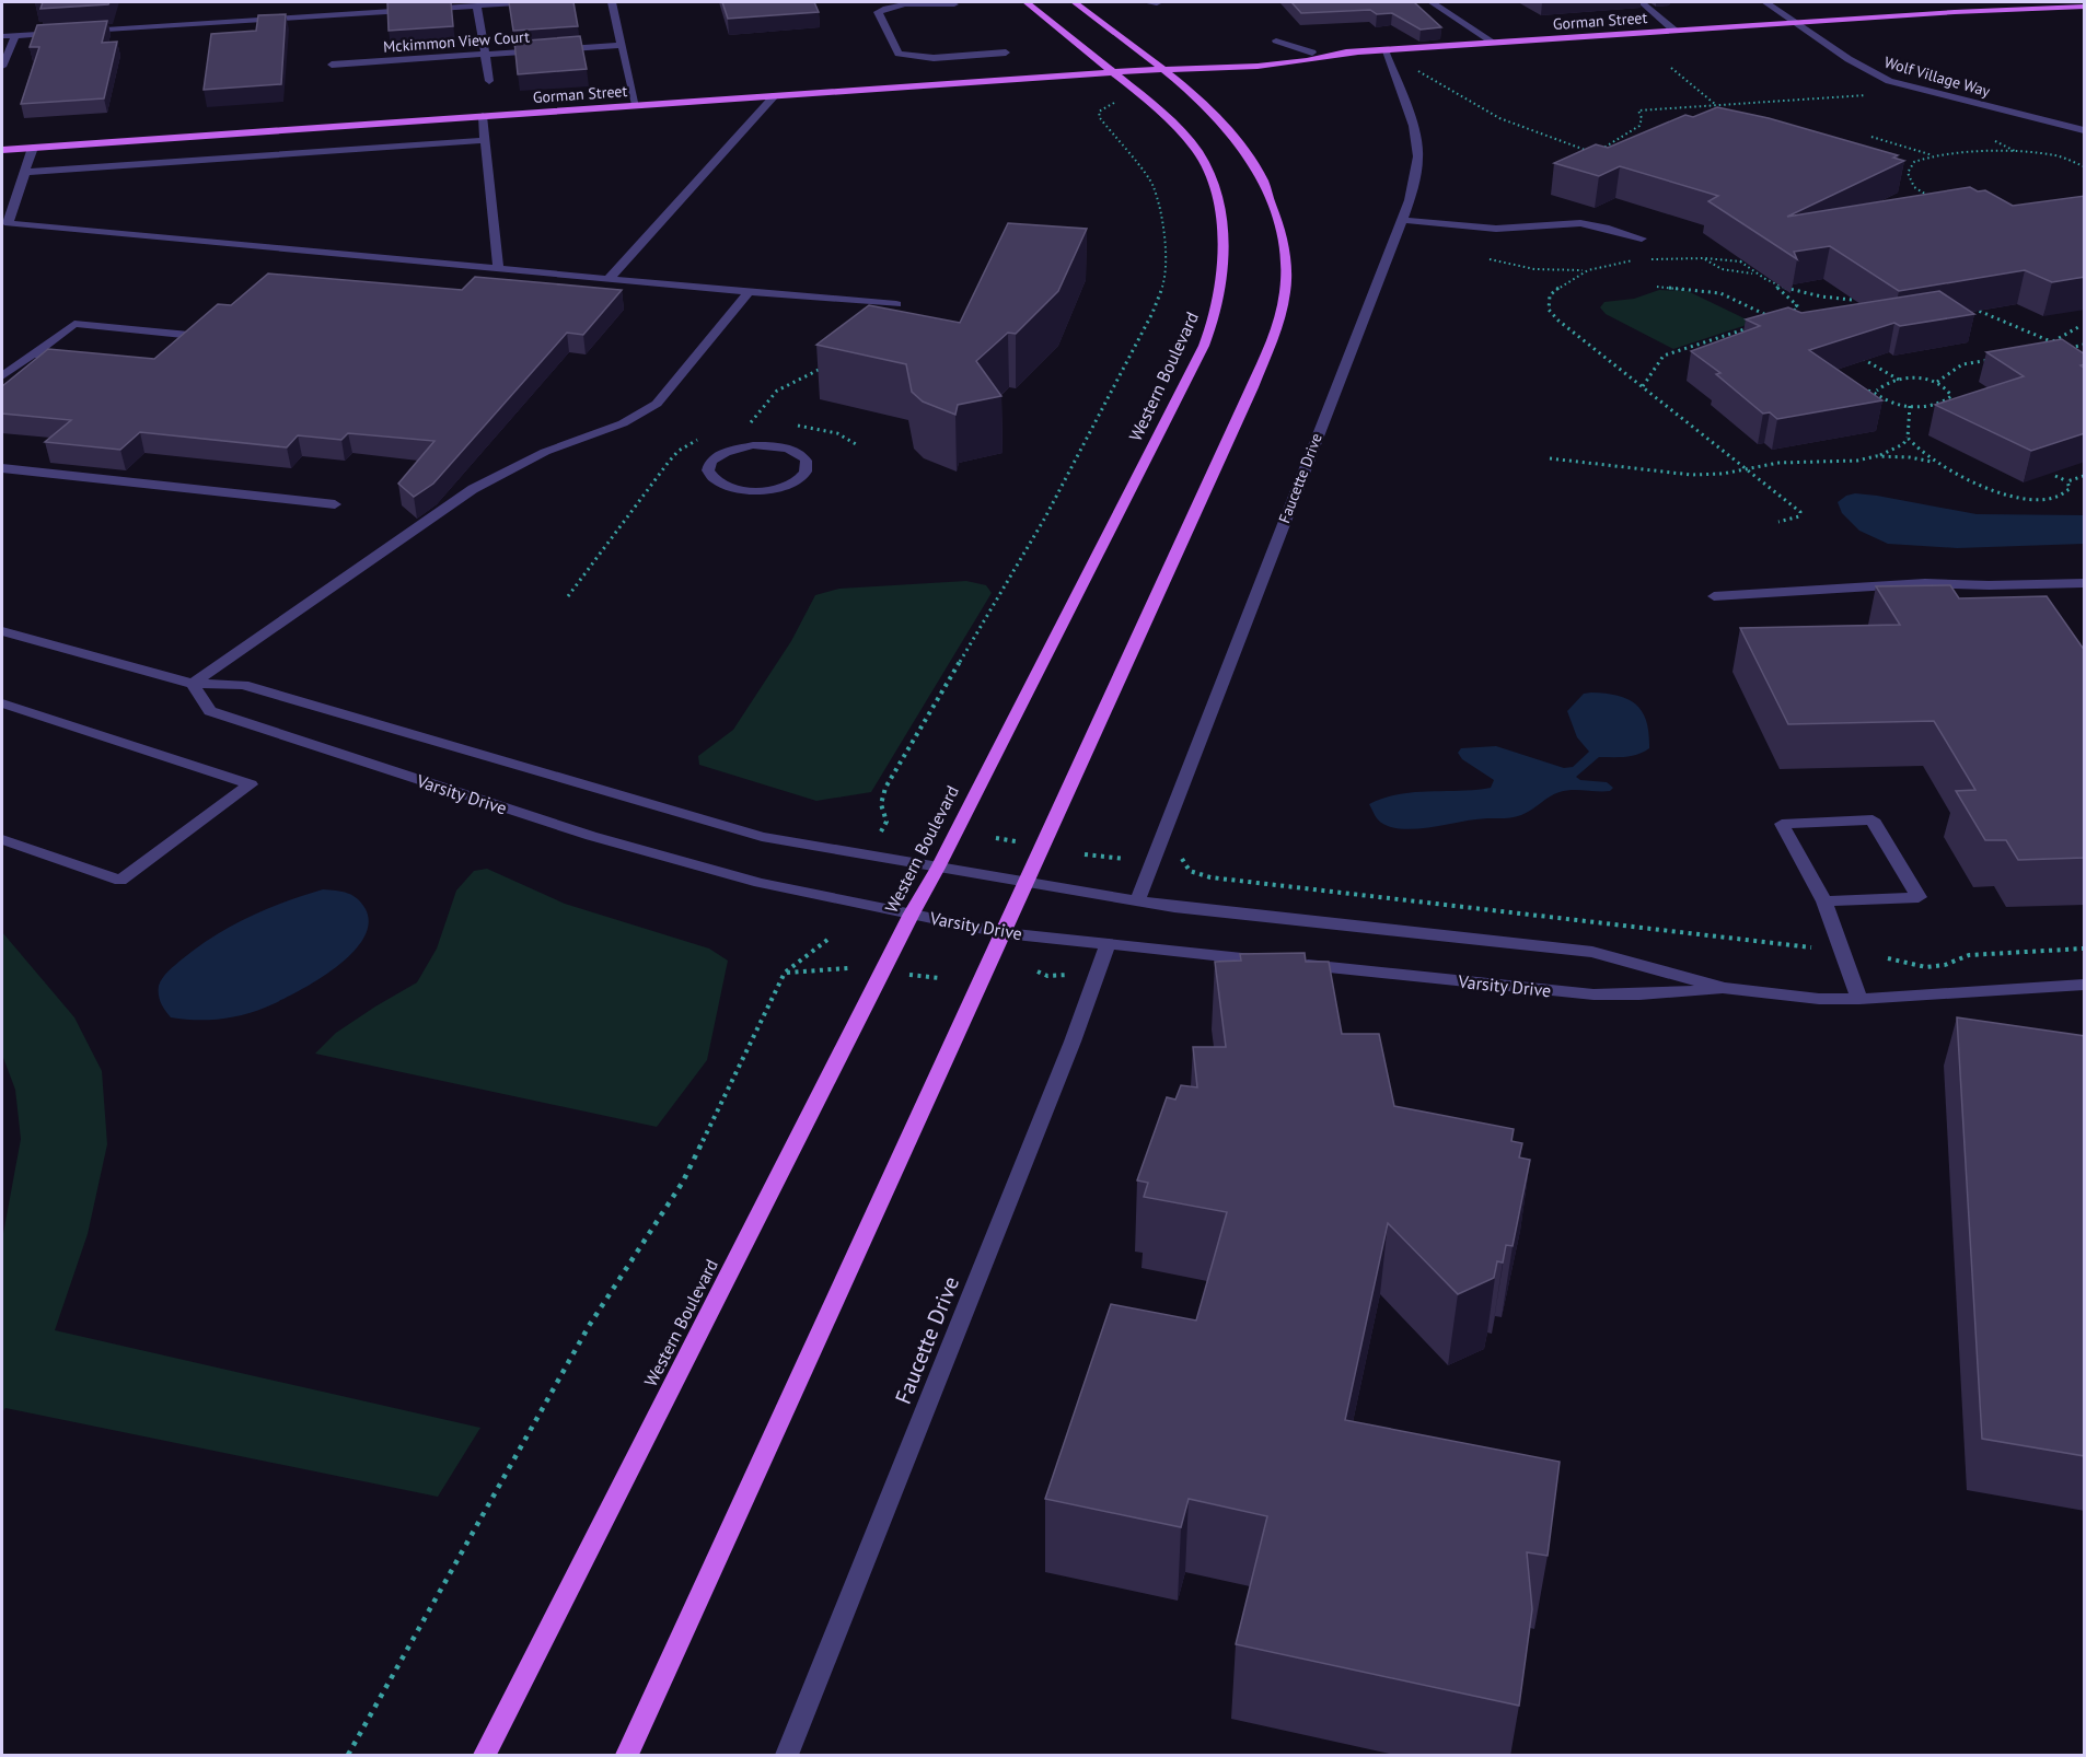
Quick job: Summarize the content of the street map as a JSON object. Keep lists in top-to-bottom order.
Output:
{
  "streets": {
    "main road": ["Gorman Street", "Western Boulevard"],
    "street": [
      "Mckimmon View Court",
      "Wolf Village Way",
      "Faucette Drive",
      "Varsity Drive"
    ]
  },
  "crossings": [
    ["Gorman Street", "Wolf Village Way"],
    ["Gorman Street", "Western Boulevard"],
    ["Gorman Street", "Faucette Drive"],
    ["Western Boulevard", "Varsity Drive"],
    ["Faucette Drive", "Varsity Drive"]
  ]
}
